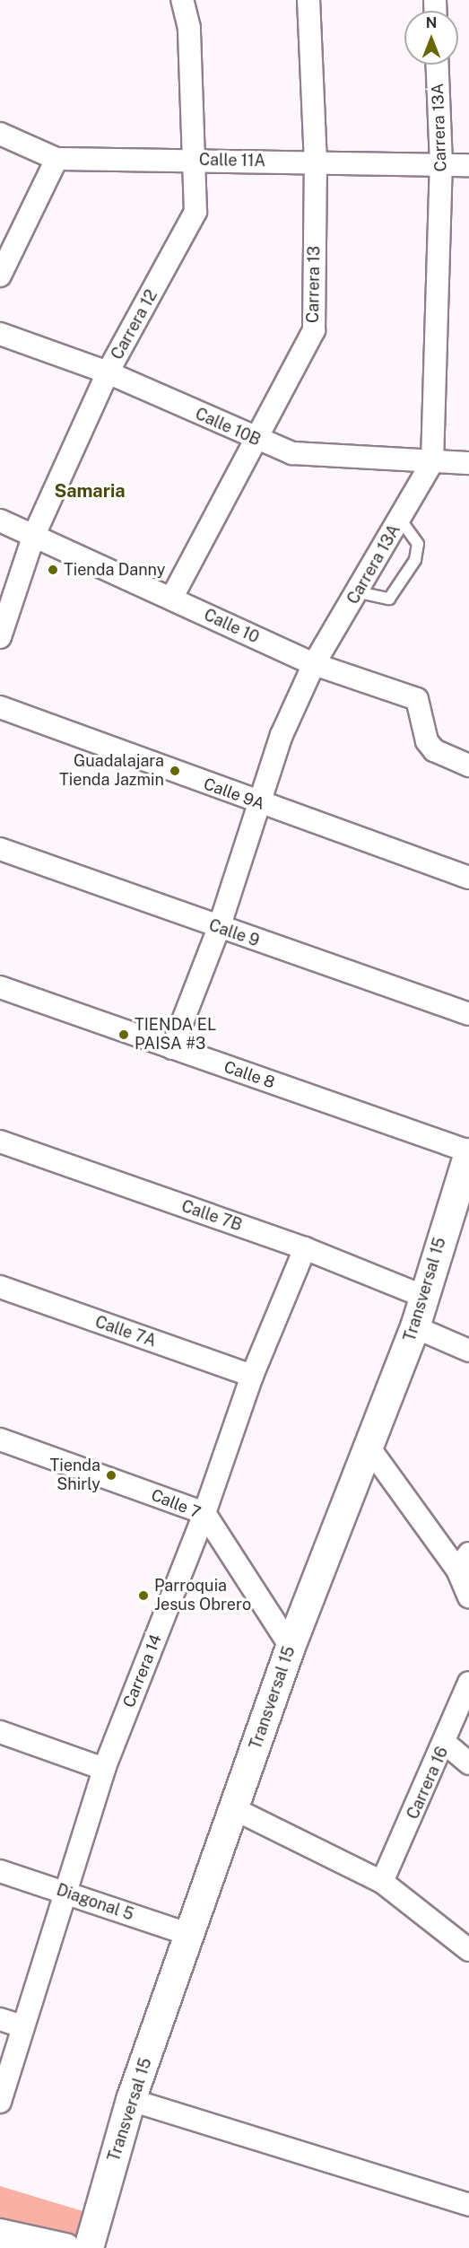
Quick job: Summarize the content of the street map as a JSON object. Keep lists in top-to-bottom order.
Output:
{
  "streets": {
    "street": [
      "Carrera 13A",
      "Calle 11A",
      "Carrera 13",
      "Carrera 12",
      "Calle 10B",
      "Calle 10",
      "Calle 9A",
      "Calle 9",
      "Calle 8",
      "Calle 7B",
      "Transversal 15",
      "Calle 7A",
      "Calle 7",
      "Carrera 14",
      "Carrera 16",
      "Diagonal 5"
    ]
  },
  "crossings": [
    ["Carrera 13A", "Calle 11A"],
    ["Carrera 13A", "Calle 10B"],
    ["Carrera 13A", "Calle 10"],
    ["Carrera 13A", "Calle 9A"],
    ["Carrera 13A", "Calle 9"],
    ["Carrera 13A", "Calle 8"],
    ["Calle 11A", "Carrera 13"],
    ["Calle 11A", "Carrera 12"],
    ["Carrera 13", "Calle 10B"],
    ["Carrera 13", "Calle 10"],
    ["Carrera 12", "Calle 10B"],
    ["Carrera 12", "Calle 10"],
    ["Calle 8", "Transversal 15"],
    ["Calle 7B", "Transversal 15"],
    ["Calle 7B", "Carrera 14"],
    ["Transversal 15", "Calle 7"],
    ["Transversal 15", "Diagonal 5"],
    ["Calle 7A", "Carrera 14"],
    ["Calle 7", "Carrera 14"],
    ["Carrera 14", "Diagonal 5"]
  ],
  "districts": ["Samaria"],
  "places": [
    "Tienda Danny",
    "Guadalajara Tienda Jazmin",
    "TIENDA EL PAISA #3",
    "Tienda Shirly",
    "Parroquia Jesus Obrero"
  ],
  "north": "top"
}
